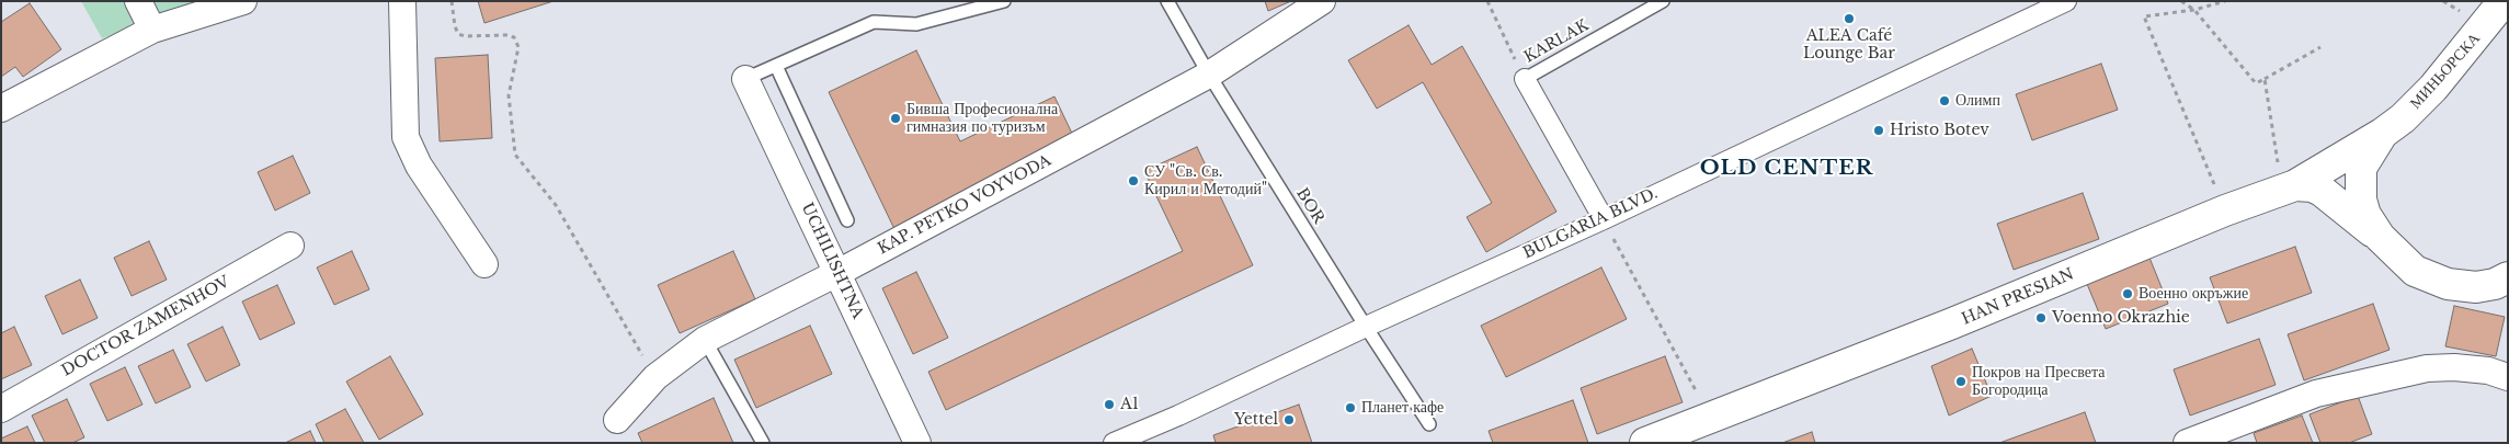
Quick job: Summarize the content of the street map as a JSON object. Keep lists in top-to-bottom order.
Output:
{
  "streets": {
    "street": [
      "МИНЬОРСКА",
      "KAP. PETKO VOYVODA",
      "BULGARIA BLVD.",
      "UCHILISHTNA",
      "HAN PRESIAN",
      "DOCTOR ZAMENHOV"
    ],
    "lane": ["KARLAK", "BOR"]
  },
  "crossings": [
    ["МИНЬОРСКА", "HAN PRESIAN"],
    ["KAP. PETKO VOYVODA", "BOR"],
    ["KAP. PETKO VOYVODA", "UCHILISHTNA"],
    ["BOR", "BULGARIA BLVD."]
  ],
  "districts": ["OLD CENTER"],
  "places": [
    "ALEA Café Lounge Bar",
    "Олимп",
    "Бивша Професионална гимназия по туризъм",
    "Hristo Botev",
    "СУ \"Св. Св. Кирил и Методий\"",
    "Военно окръжие",
    "Voenno Okrazhie",
    "Покров на Пресвета Богородица",
    "A1",
    "Планет кафе",
    "Yettel"
  ]
}
